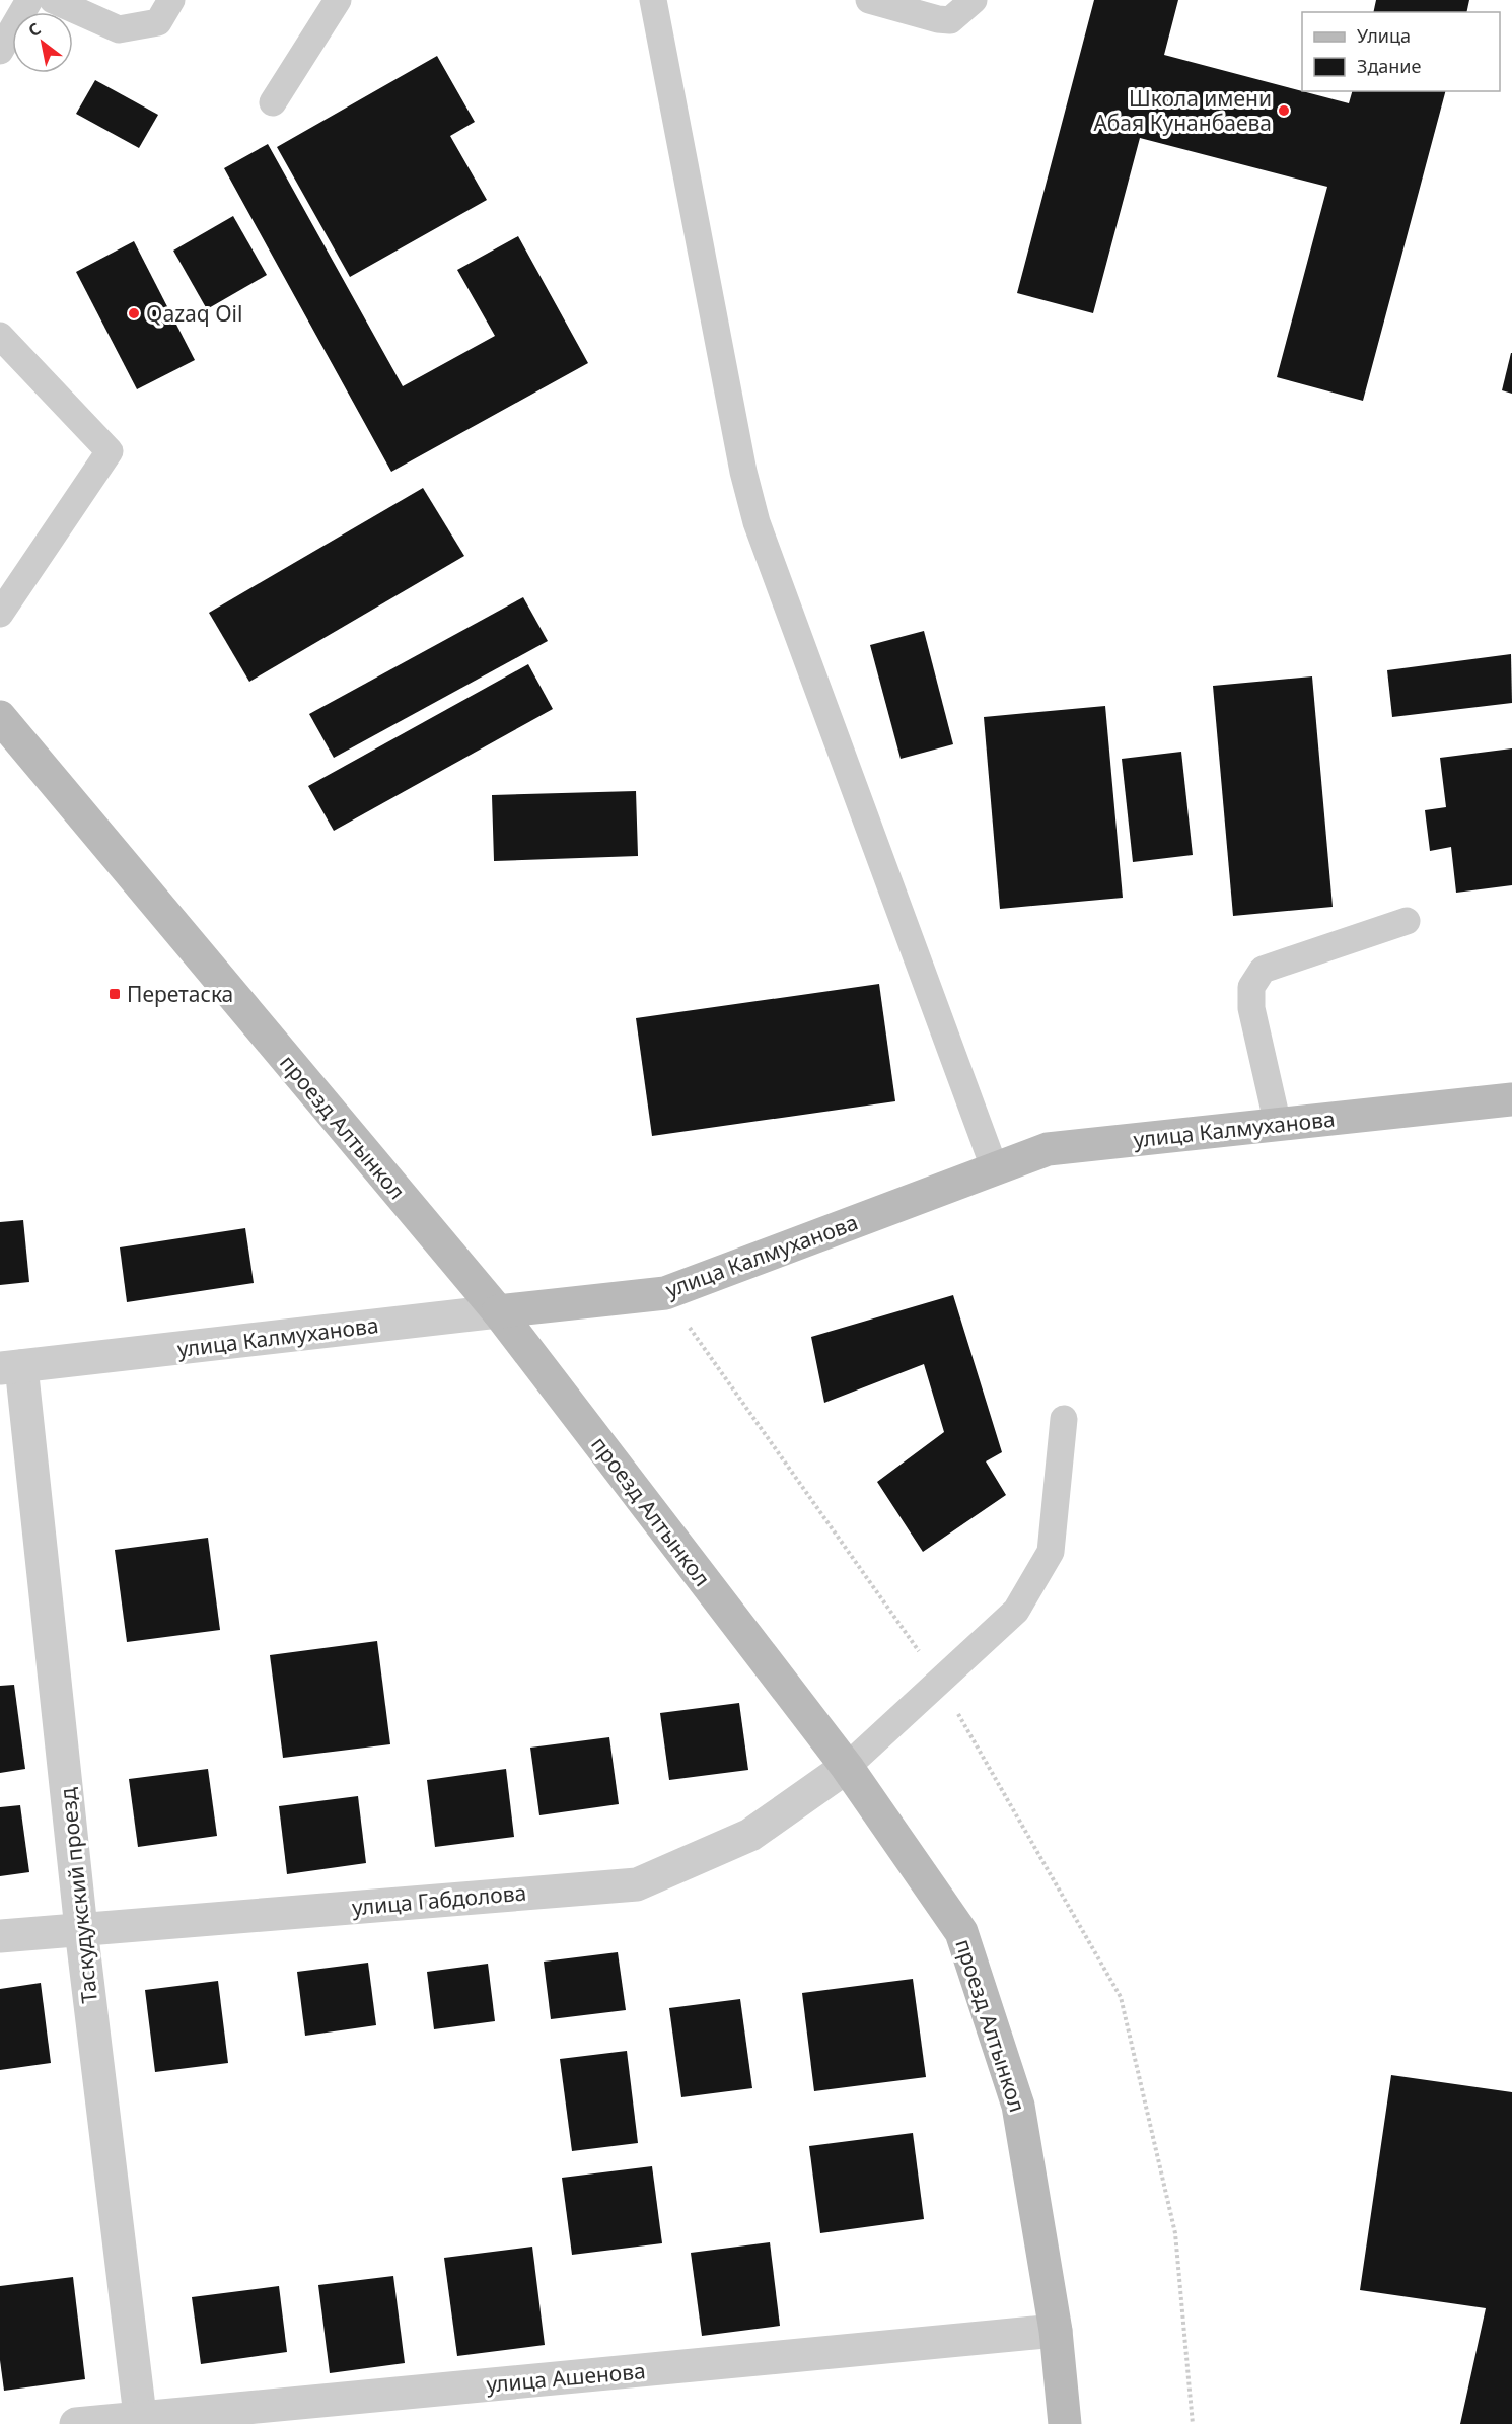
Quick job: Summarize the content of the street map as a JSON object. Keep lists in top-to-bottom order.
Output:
{
  "streets": {
    "main road": ["проезд Алтынкол", "улица Калмуханова"],
    "street": ["Таскудукский проезд", "улица Габдолова", "улица Ашенова"]
  },
  "crossings": [
    ["проезд Алтынкол", "улица Калмуханова"],
    ["проезд Алтынкол", "улица Габдолова"],
    ["проезд Алтынкол", "улица Ашенова"],
    ["улица Калмуханова", "Таскудукский проезд"],
    ["Таскудукский проезд", "улица Габдолова"],
    ["Таскудукский проезд", "улица Ашенова"]
  ],
  "places": {
    "other": ["Школа имени Абая Кунанбаева", "Qazaq Oil"],
    "transit": ["Перетаска"]
  },
  "legend": ["Улица", "Здание"],
  "north": "top left"
}
